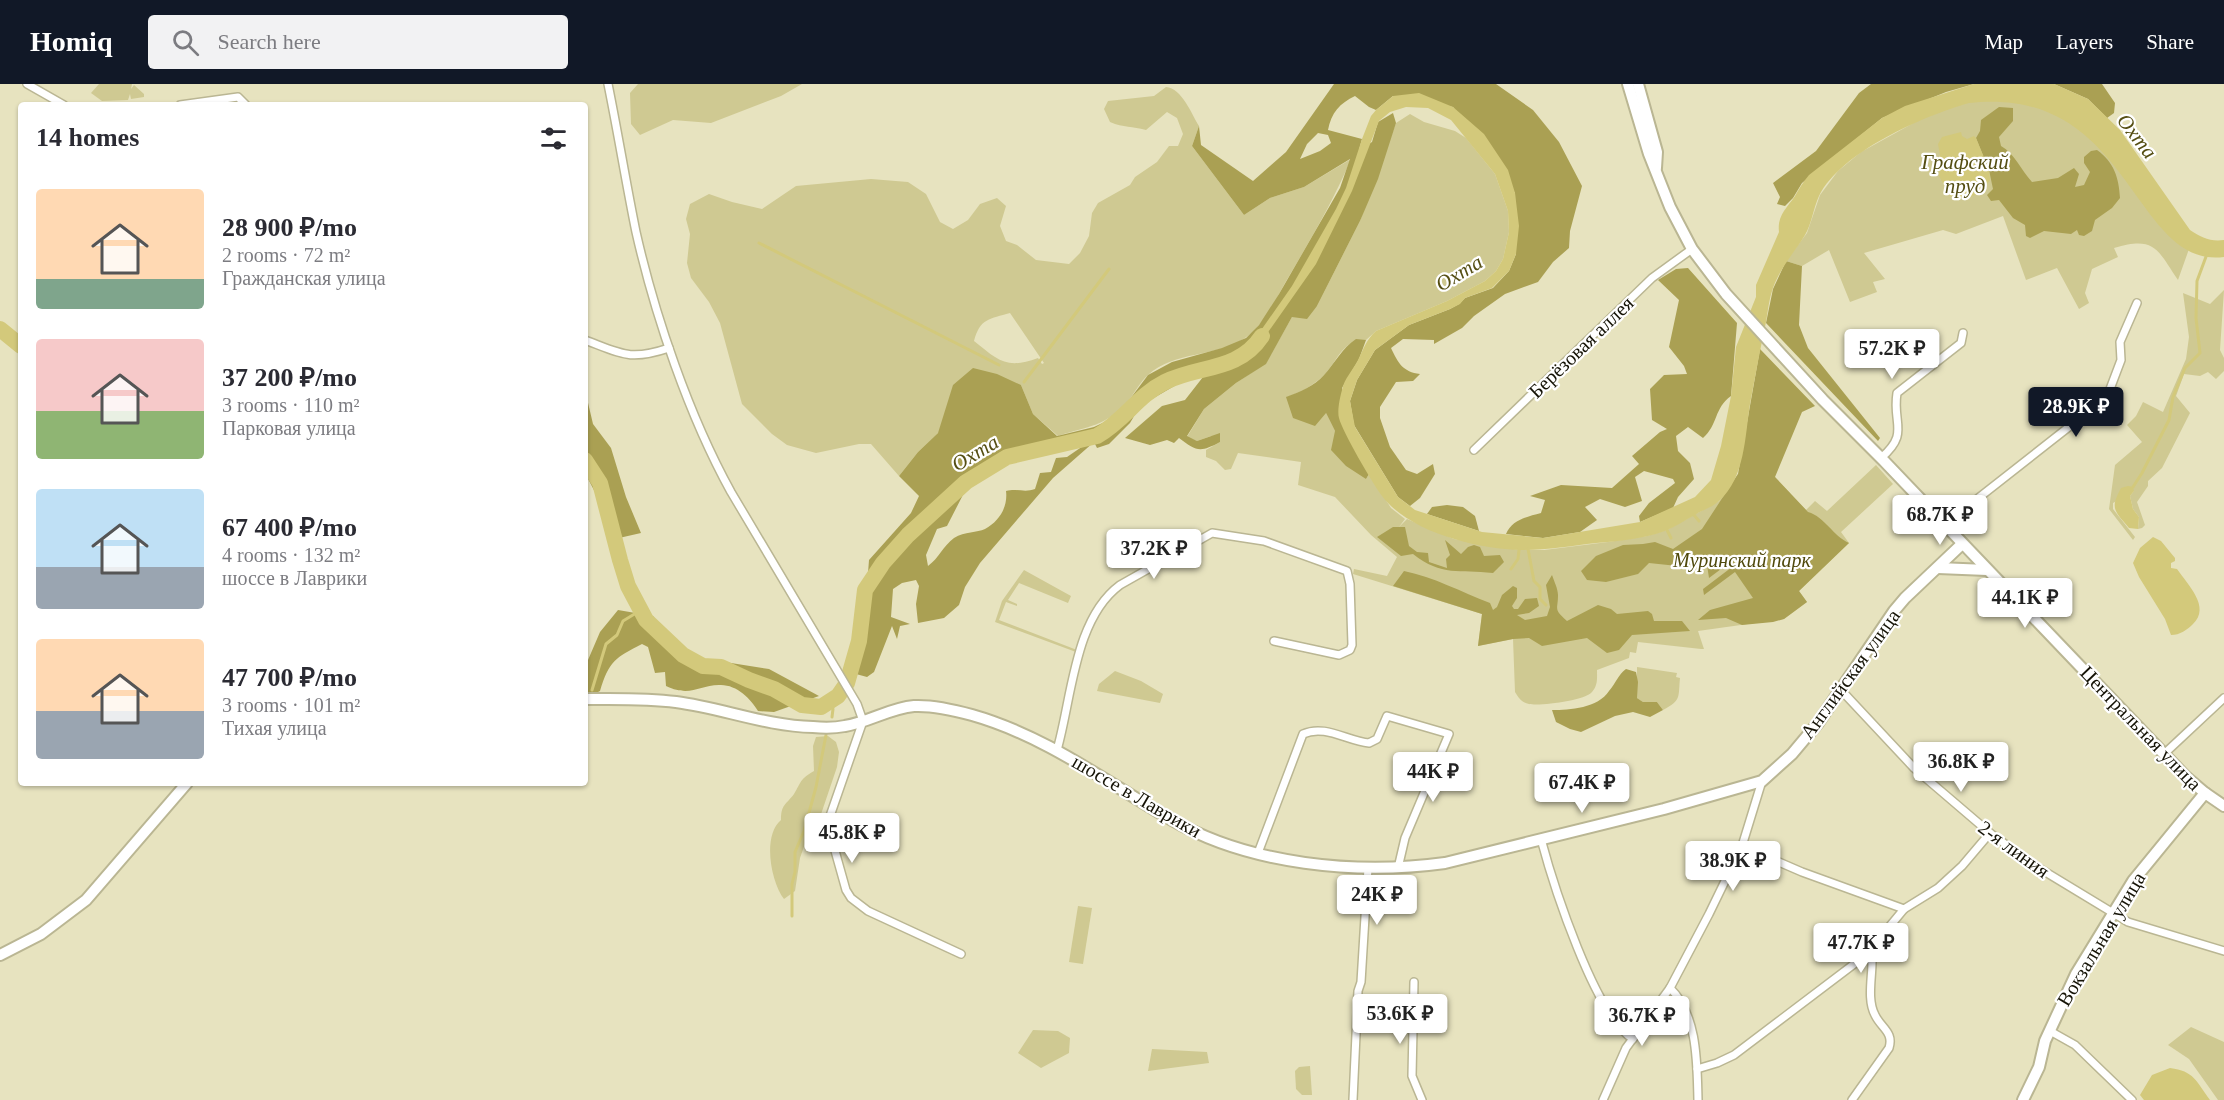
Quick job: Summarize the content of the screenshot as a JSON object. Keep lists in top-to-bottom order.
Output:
{
  "streets": {
    "street": [
      "Берёзовая аллея",
      "Английская улица",
      "Центральная улица",
      "шоссе в Лаврики",
      "2-я линия",
      "Вокзальная улица"
    ]
  },
  "crossings": [
    ["Берёзовая аллея", "Центральная улица"],
    ["Английская улица", "Центральная улица"],
    ["Английская улица", "шоссе в Лаврики"],
    ["Английская улица", "2-я линия"],
    ["Центральная улица", "Вокзальная улица"],
    ["2-я линия", "Вокзальная улица"]
  ],
  "water": ["Охта", "Графский пруд"],
  "parks": ["Муринский парк"],
  "page": {
    "header": "Homiq",
    "search": "Search here",
    "nav": ["Map", "Layers", "Share"],
    "heading": "14 homes",
    "list": [
      {
        "name": "28 900 ₽/mo",
        "note": "2 rooms · 72 m² · Гражданская улица"
      },
      {
        "name": "37 200 ₽/mo",
        "note": "3 rooms · 110 m² · Парковая улица"
      },
      {
        "name": "67 400 ₽/mo",
        "note": "4 rooms · 132 m² · шоссе в Лаврики"
      },
      {
        "name": "47 700 ₽/mo",
        "note": "3 rooms · 101 m² · Тихая улица"
      }
    ],
    "price": [
      "57.2K ₽",
      "28.9K ₽",
      "68.7K ₽",
      "37.2K ₽",
      "44.1K ₽",
      "36.8K ₽",
      "44K ₽",
      "67.4K ₽",
      "45.8K ₽",
      "38.9K ₽",
      "24K ₽",
      "47.7K ₽",
      "53.6K ₽",
      "36.7K ₽"
    ]
  }
}
